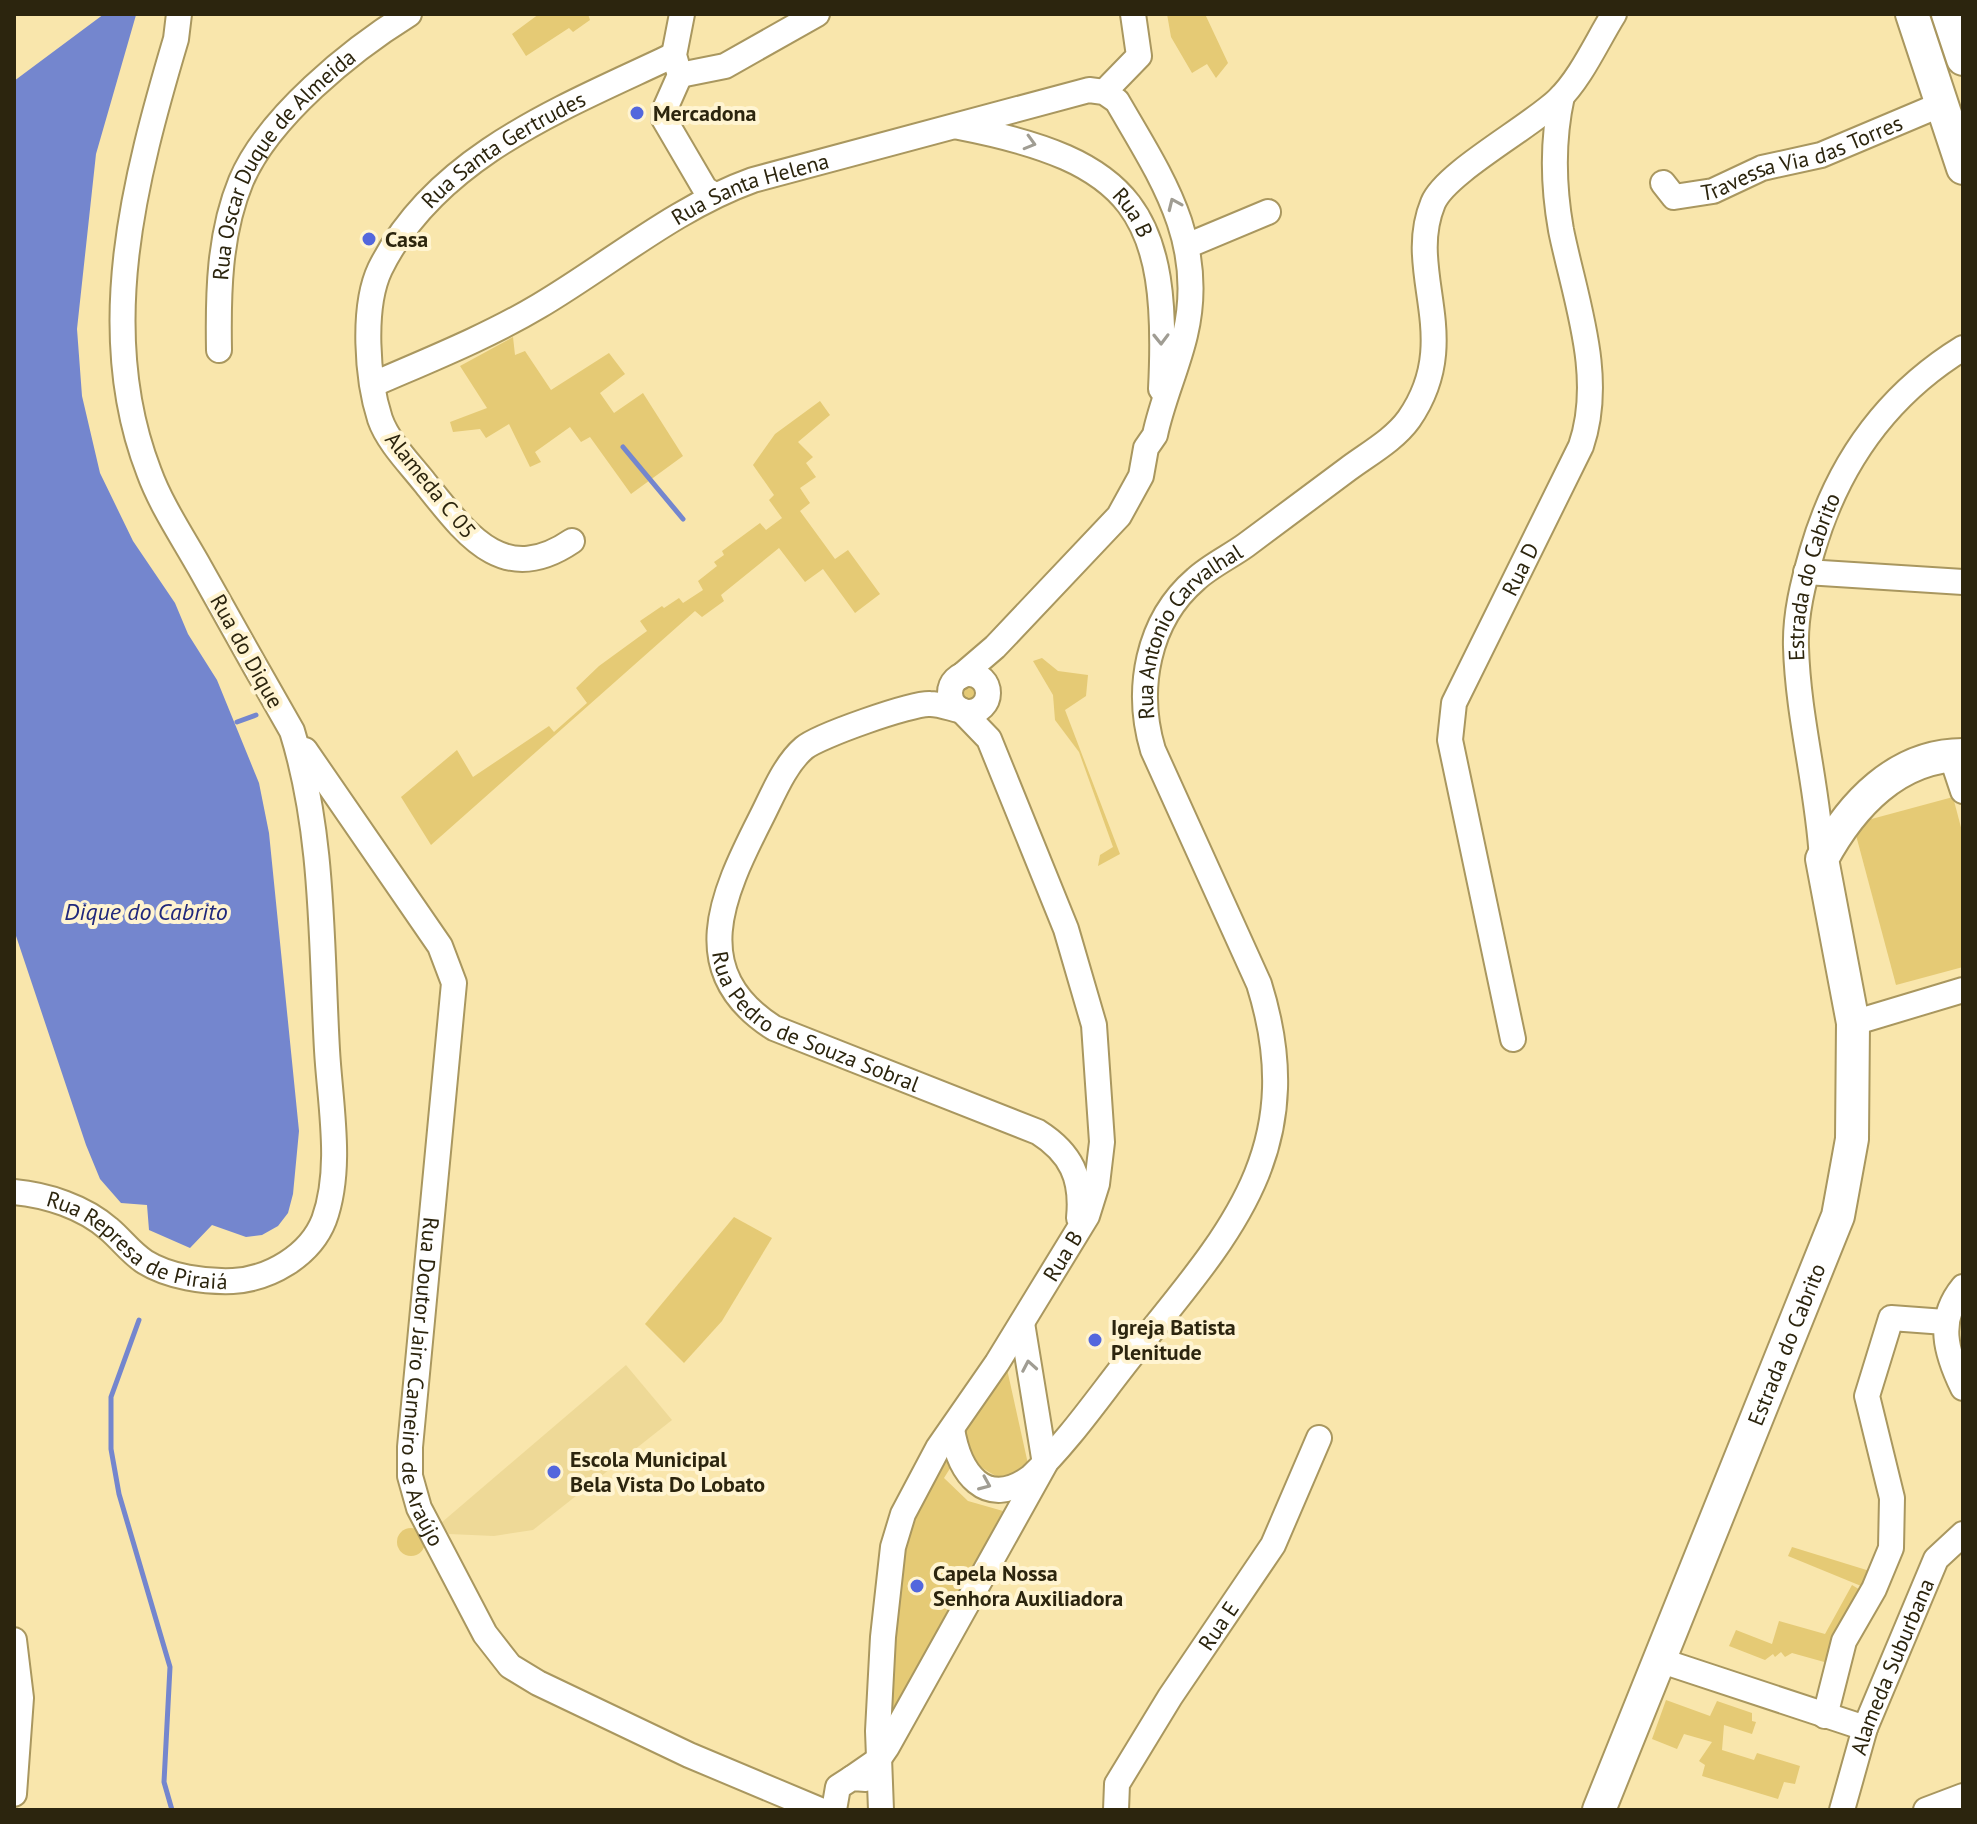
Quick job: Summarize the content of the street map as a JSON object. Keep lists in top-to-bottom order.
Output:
{
  "streets": {
    "main road": ["Estrada do Cabrito"],
    "street": [
      "Rua Santa Gertrudes",
      "Travessa Via das Torres",
      "Rua Oscar Duque de Almeida",
      "Rua Santa Helena",
      "Rua B",
      "Alameda C 05",
      "Rua D",
      "Rua Antonio Carvalhal",
      "Rua do Dique",
      "Rua Pedro de Souza Sobral",
      "Rua Represa de Piraiá",
      "Rua Doutor Jairo Carneiro de Araújo",
      "Rua E",
      "Alameda Suburbana"
    ]
  },
  "crossings": [
    ["Rua Santa Gertrudes", "Rua Santa Helena"],
    ["Rua Santa Gertrudes", "Alameda C 05"],
    ["Rua Santa Helena", "Rua B"],
    ["Rua Santa Helena", "Alameda C 05"],
    ["Rua B", "Rua Pedro de Souza Sobral"],
    ["Rua D", "Rua Antonio Carvalhal"],
    ["Rua do Dique", "Rua Represa de Piraiá"],
    ["Rua do Dique", "Rua Doutor Jairo Carneiro de Araújo"]
  ],
  "water": ["Dique do Cabrito"],
  "places": [
    "Mercadona",
    "Casa",
    "Igreja Batista Plenitude",
    "Escola Municipal Bela Vista Do Lobato",
    "Capela Nossa Senhora Auxiliadora"
  ]
}
